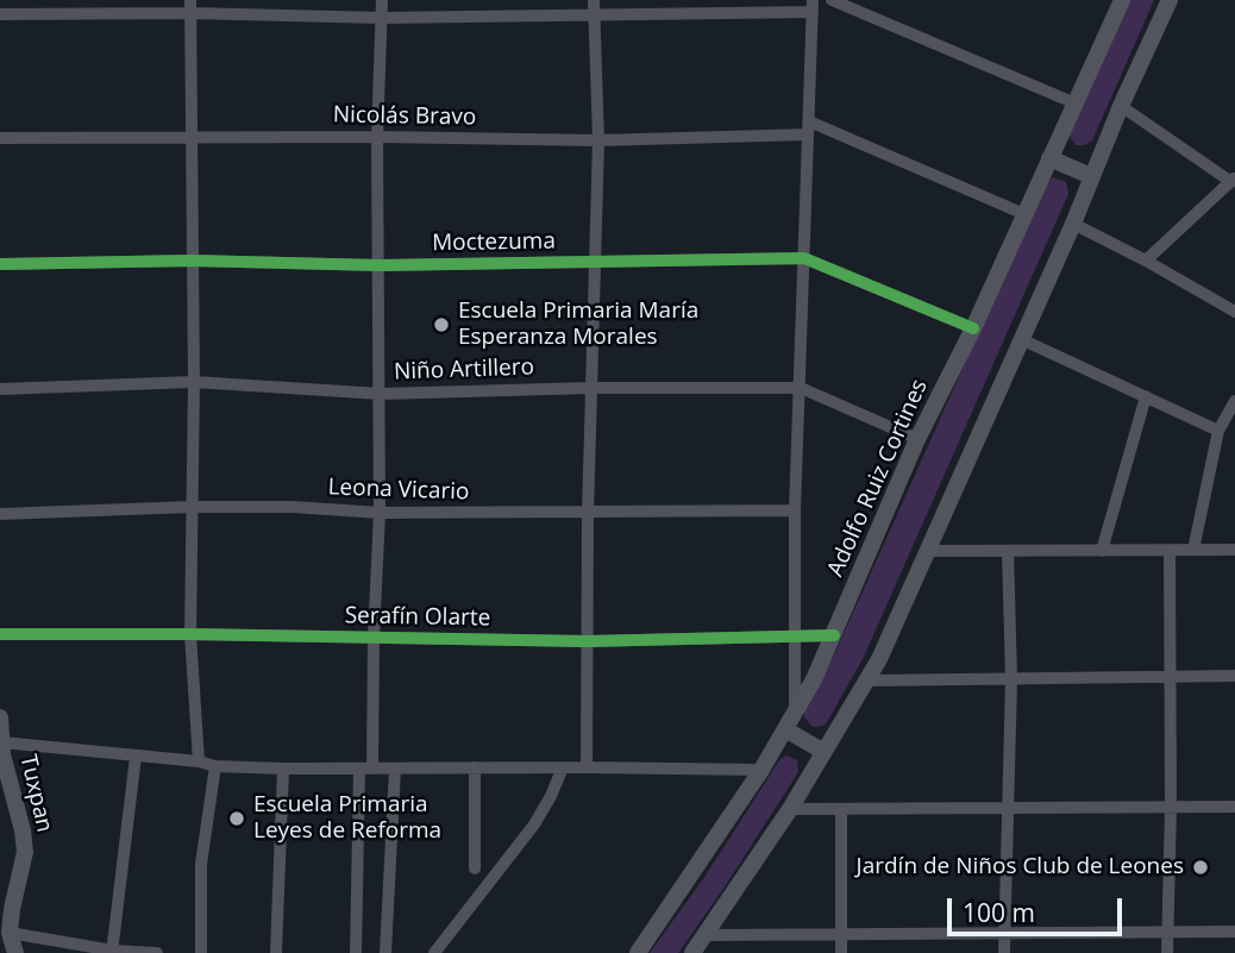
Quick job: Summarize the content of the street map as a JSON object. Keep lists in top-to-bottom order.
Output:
{
  "streets": {
    "main road": ["Adolfo Ruiz Cortines", "Tuxpan"],
    "street": [
      "Nicolás Bravo",
      "Moctezuma",
      "Niño Artillero",
      "Leona Vicario",
      "Serafín Olarte"
    ]
  },
  "crossings": [
    ["Nicolás Bravo", "Adolfo Ruiz Cortines"],
    ["Moctezuma", "Adolfo Ruiz Cortines"],
    ["Niño Artillero", "Adolfo Ruiz Cortines"],
    ["Adolfo Ruiz Cortines", "Serafín Olarte"]
  ],
  "places": ["Escuela Primaria María Esperanza Morales", "Escuela Primaria Leyes de Reforma", "Jardín de Niños Club de Leones"],
  "scale_bar": "100 m"
}
